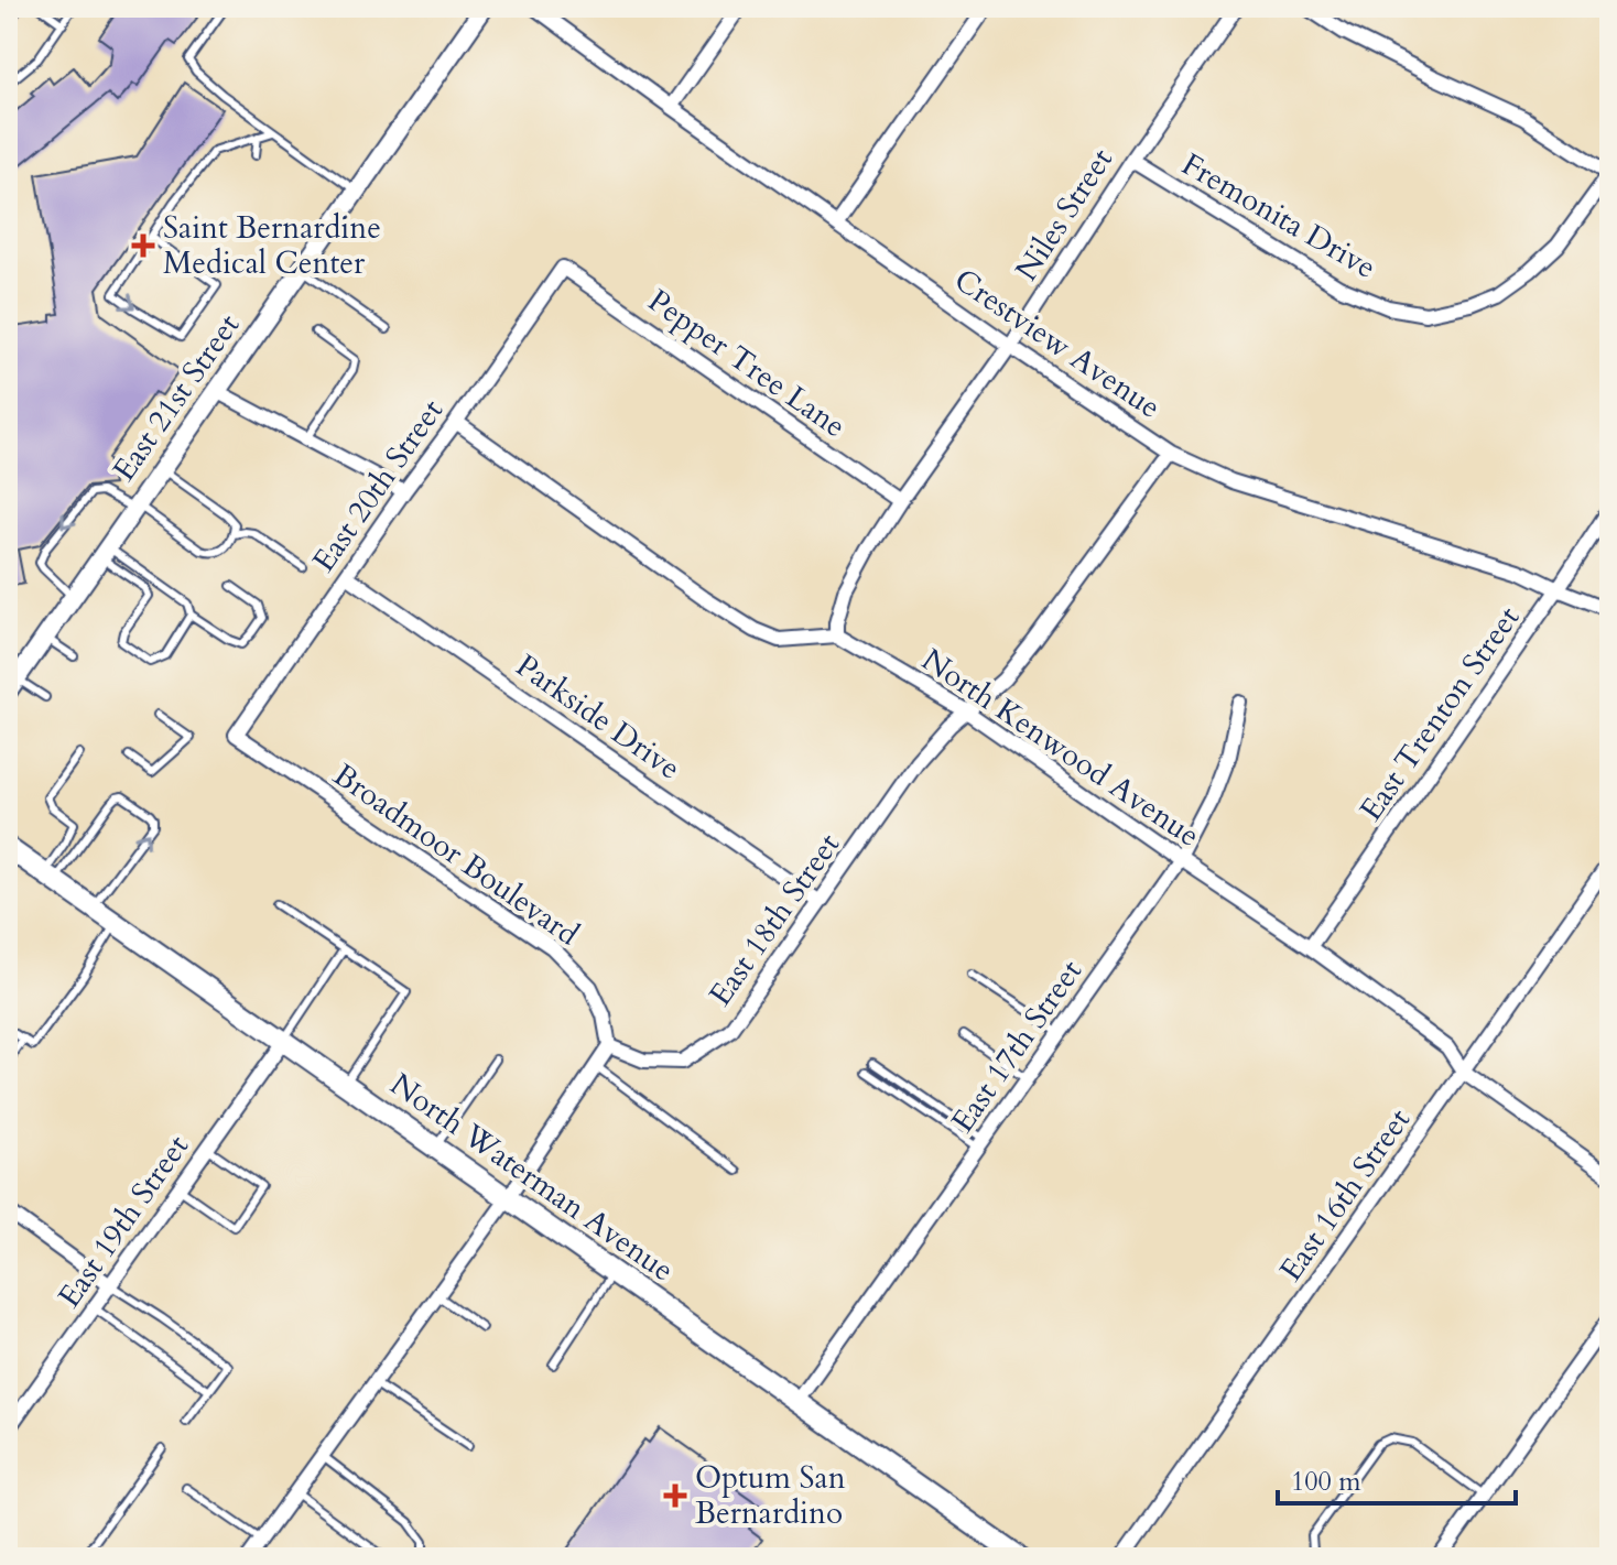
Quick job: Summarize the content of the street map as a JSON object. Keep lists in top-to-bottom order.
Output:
{
  "streets": {
    "main road": ["North Waterman Avenue"],
    "street": [
      "Niles Street",
      "Fremonita Drive",
      "Crestview Avenue",
      "Pepper Tree Lane",
      "East 21st Street",
      "East 20th Street",
      "East Trenton Street",
      "Parkside Drive",
      "North Kenwood Avenue",
      "Broadmoor Boulevard",
      "East 18th Street",
      "East 17th Street",
      "East 16th Street",
      "East 19th Street"
    ]
  },
  "crossings": [
    ["Niles Street", "Fremonita Drive"],
    ["Niles Street", "Crestview Avenue"],
    ["Niles Street", "Pepper Tree Lane"],
    ["Niles Street", "North Kenwood Avenue"],
    ["Crestview Avenue", "East Trenton Street"],
    ["Crestview Avenue", "East 18th Street"],
    ["Pepper Tree Lane", "East 20th Street"],
    ["East 20th Street", "Parkside Drive"],
    ["East 20th Street", "Broadmoor Boulevard"],
    ["East Trenton Street", "North Kenwood Avenue"],
    ["Parkside Drive", "East 18th Street"],
    ["North Kenwood Avenue", "East 18th Street"],
    ["North Kenwood Avenue", "East 17th Street"],
    ["North Kenwood Avenue", "East 16th Street"],
    ["Broadmoor Boulevard", "East 18th Street"],
    ["East 17th Street", "North Waterman Avenue"],
    ["North Waterman Avenue", "East 19th Street"]
  ],
  "places": {
    "health": ["Saint Bernardine Medical Center", "Optum San Bernardino"]
  },
  "scale_bar": "100 m"
}
